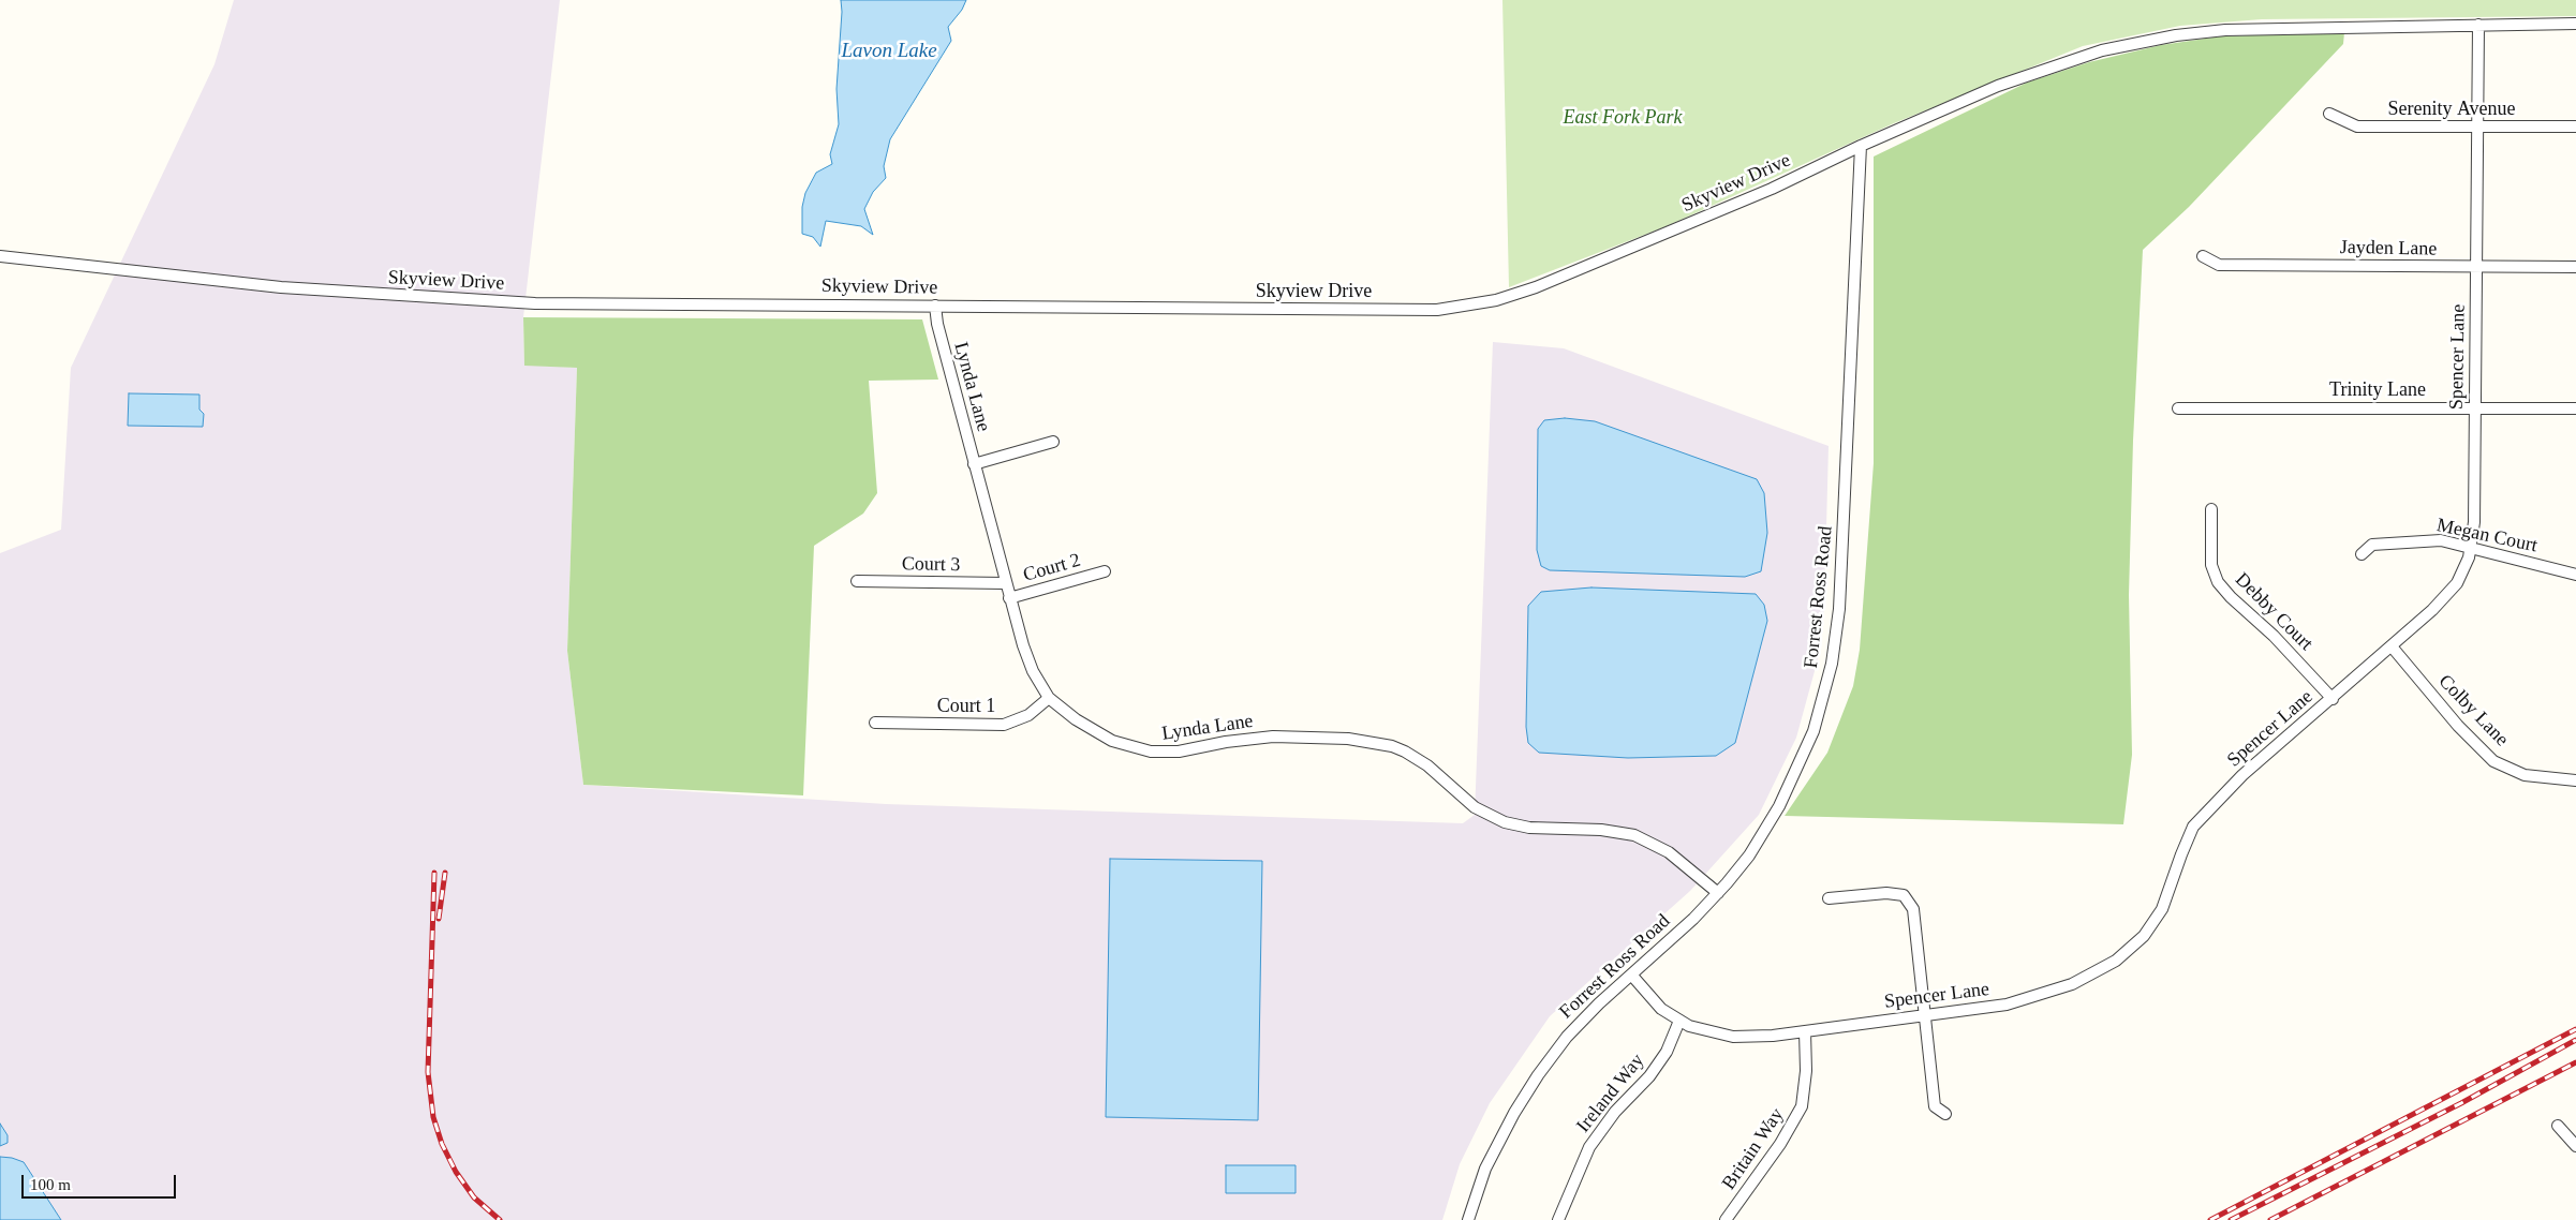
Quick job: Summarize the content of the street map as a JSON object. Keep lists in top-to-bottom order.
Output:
{
  "streets": {
    "street": [
      "Serenity Avenue",
      "Skyview Drive",
      "Jayden Lane",
      "Spencer Lane",
      "Lynda Lane",
      "Trinity Lane",
      "Megan Court",
      "Court 3",
      "Court 2",
      "Forrest Ross Road",
      "Debby Court",
      "Court 1",
      "Colby Lane",
      "Ireland Way",
      "Britain Way"
    ]
  },
  "crossings": [
    ["Serenity Avenue", "Spencer Lane"],
    ["Skyview Drive", "Spencer Lane"],
    ["Skyview Drive", "Lynda Lane"],
    ["Skyview Drive", "Forrest Ross Road"],
    ["Jayden Lane", "Spencer Lane"],
    ["Spencer Lane", "Trinity Lane"],
    ["Spencer Lane", "Megan Court"],
    ["Spencer Lane", "Forrest Ross Road"],
    ["Spencer Lane", "Debby Court"],
    ["Spencer Lane", "Colby Lane"],
    ["Spencer Lane", "Ireland Way"],
    ["Spencer Lane", "Britain Way"],
    ["Lynda Lane", "Court 3"],
    ["Lynda Lane", "Court 2"],
    ["Lynda Lane", "Forrest Ross Road"],
    ["Lynda Lane", "Court 1"]
  ],
  "water": ["Lavon Lake"],
  "parks": ["East Fork Park"],
  "scale_bar": "100 m"
}
